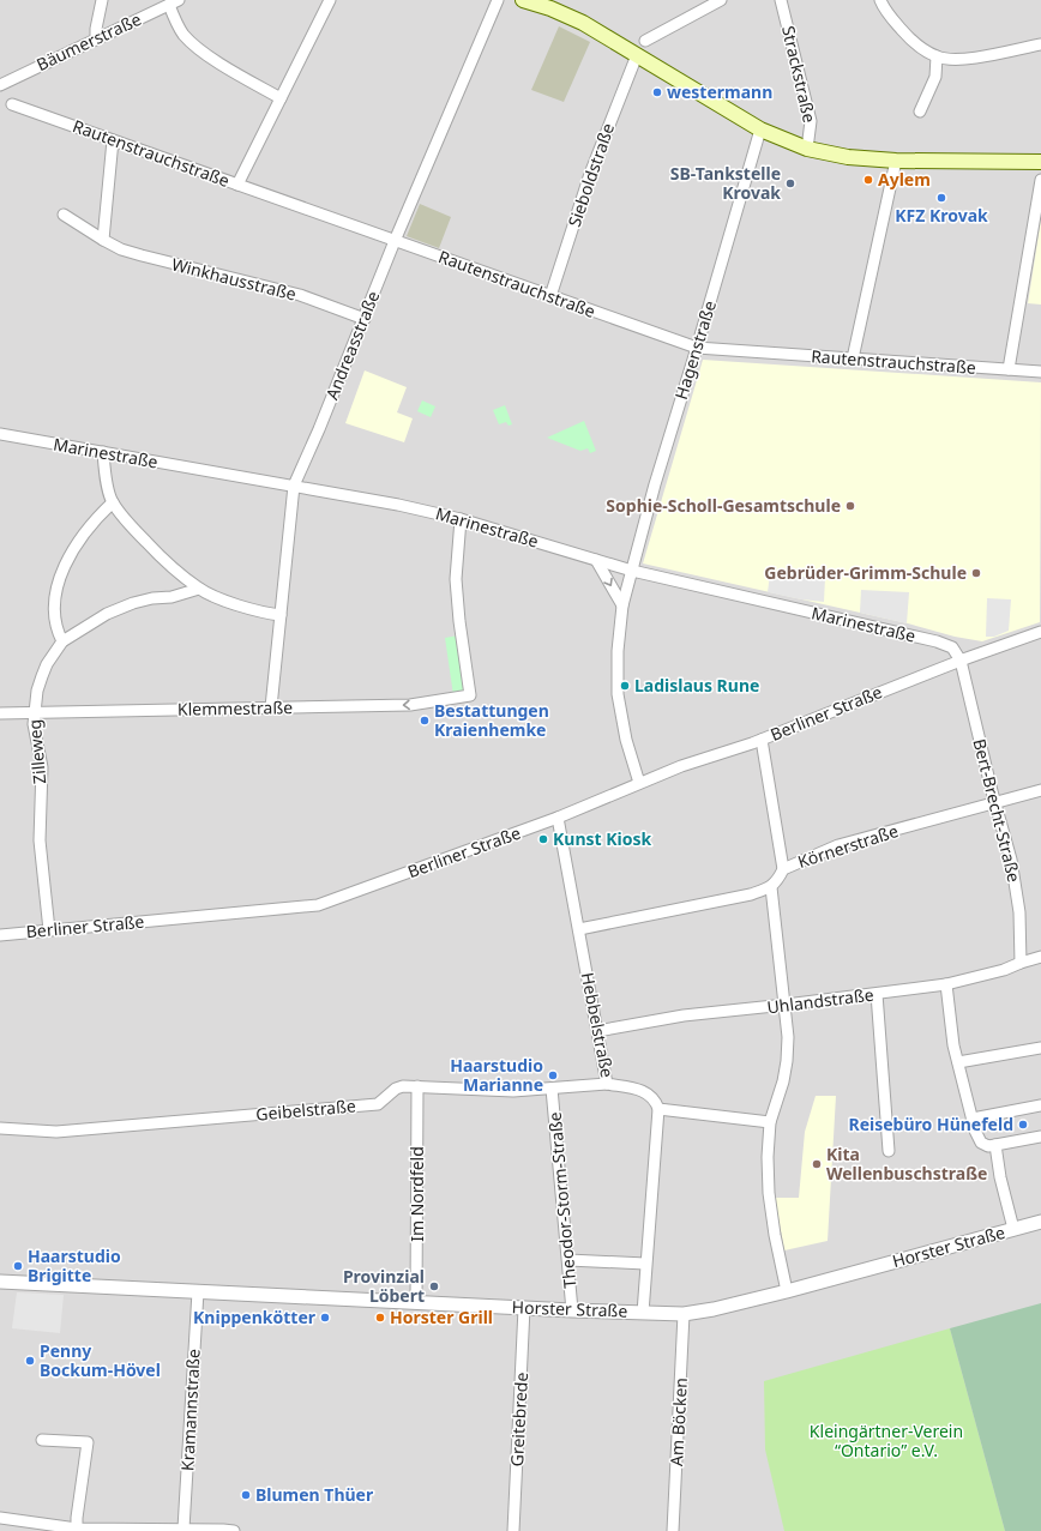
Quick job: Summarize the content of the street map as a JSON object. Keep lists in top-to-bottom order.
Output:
{
  "streets": {
    "street": [
      "Bäumerstraße",
      "Strackstraße",
      "Rautenstrauchstraße",
      "Sieboldstraße",
      "Winkhausstraße",
      "Andreasstraße",
      "Hagenstraße",
      "Marinestraße",
      "Klemmestraße",
      "Berliner Straße",
      "Zilleweg",
      "Bert-Brecht-Straße",
      "Körnerstraße",
      "Uhlandstraße",
      "Hebbelstraße",
      "Geibelstraße",
      "Im Nordfeld",
      "Theodor-Storm-Straße",
      "Horster Straße",
      "Kramannstraße",
      "Greitebrede",
      "Am Böcken"
    ]
  },
  "crossings": [
    ["Rautenstrauchstraße", "Sieboldstraße"],
    ["Rautenstrauchstraße", "Andreasstraße"],
    ["Rautenstrauchstraße", "Hagenstraße"],
    ["Winkhausstraße", "Andreasstraße"],
    ["Andreasstraße", "Marinestraße"],
    ["Andreasstraße", "Klemmestraße"],
    ["Hagenstraße", "Marinestraße"],
    ["Marinestraße", "Klemmestraße"],
    ["Marinestraße", "Berliner Straße"],
    ["Marinestraße", "Bert-Brecht-Straße"],
    ["Klemmestraße", "Zilleweg"],
    ["Berliner Straße", "Zilleweg"],
    ["Berliner Straße", "Bert-Brecht-Straße"],
    ["Berliner Straße", "Hebbelstraße"],
    ["Bert-Brecht-Straße", "Körnerstraße"],
    ["Bert-Brecht-Straße", "Uhlandstraße"],
    ["Uhlandstraße", "Hebbelstraße"],
    ["Hebbelstraße", "Geibelstraße"],
    ["Geibelstraße", "Im Nordfeld"],
    ["Geibelstraße", "Theodor-Storm-Straße"],
    ["Im Nordfeld", "Horster Straße"],
    ["Theodor-Storm-Straße", "Horster Straße"],
    ["Horster Straße", "Kramannstraße"],
    ["Horster Straße", "Greitebrede"],
    ["Horster Straße", "Am Böcken"]
  ],
  "parks": ["Kleingärtner-Verein “Ontario” e.V."],
  "places": [
    "westermann",
    "Aylem",
    "SB-Tankstelle Krovak",
    "KFZ Krovak",
    "Sophie-Scholl-Gesamtschule",
    "Gebrüder-Grimm-Schule",
    "Ladislaus Rune",
    "Bestattungen Kraienhemke",
    "Kunst Kiosk",
    "Haarstudio Marianne",
    "Reisebüro Hünefeld",
    "Kita Wellenbuschstraße",
    "Haarstudio Brigitte",
    "Provinzial Löbert",
    "Knippenkötter",
    "Horster Grill",
    "Penny Bockum-Hövel",
    "Blumen Thüer"
  ]
}
